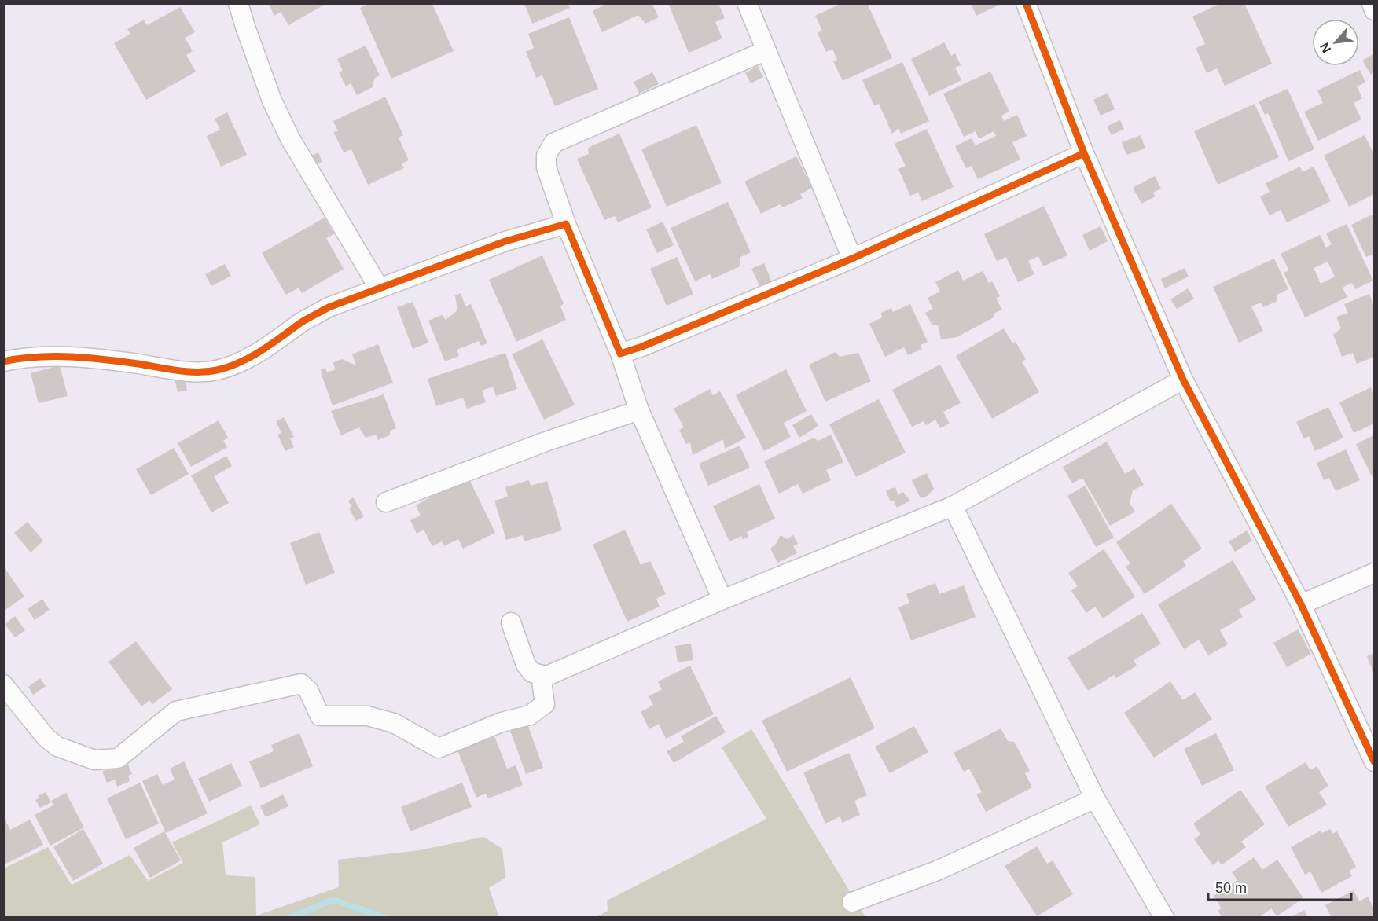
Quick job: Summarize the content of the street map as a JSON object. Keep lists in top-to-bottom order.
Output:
{
  "scale_bar": "50 m",
  "north": "bottom left"
}
